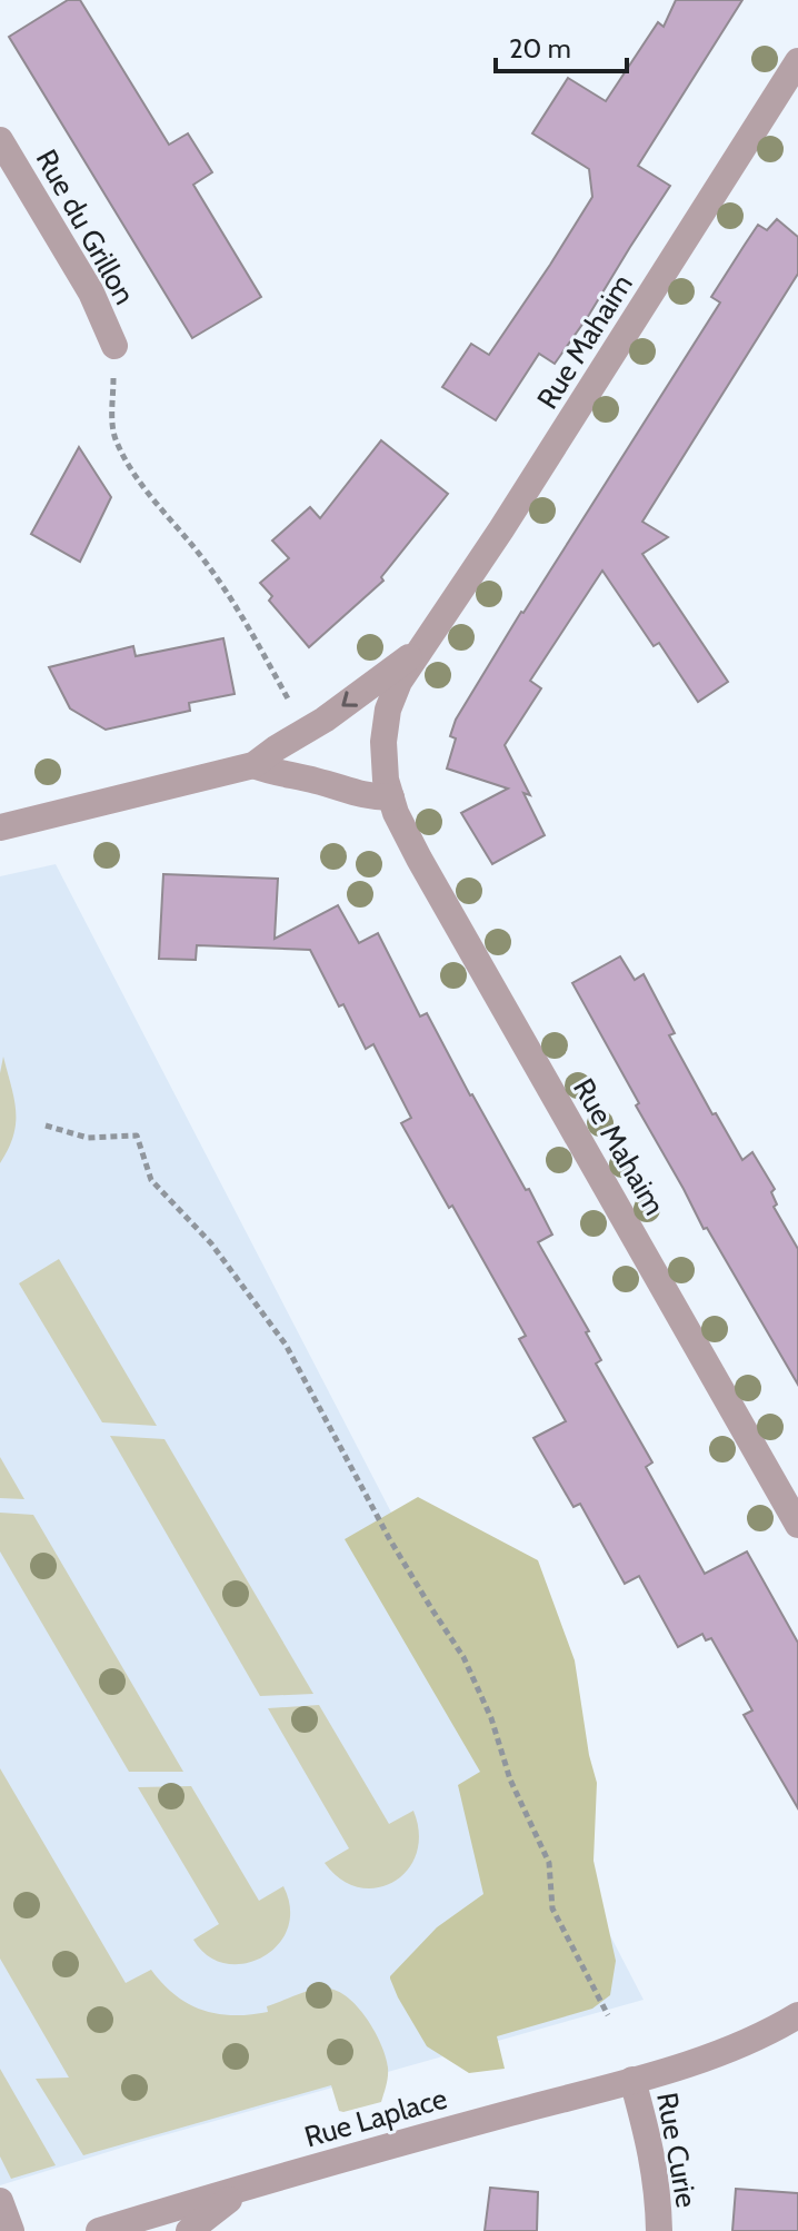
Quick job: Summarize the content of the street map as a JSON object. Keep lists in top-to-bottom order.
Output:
{
  "streets": {
    "street": [
      "Rue du Grillon",
      "Rue Mahaim",
      "Rue Laplace",
      "Rue Curie"
    ]
  },
  "crossings": [
    ["Rue Laplace", "Rue Curie"]
  ],
  "scale_bar": "20 m"
}
